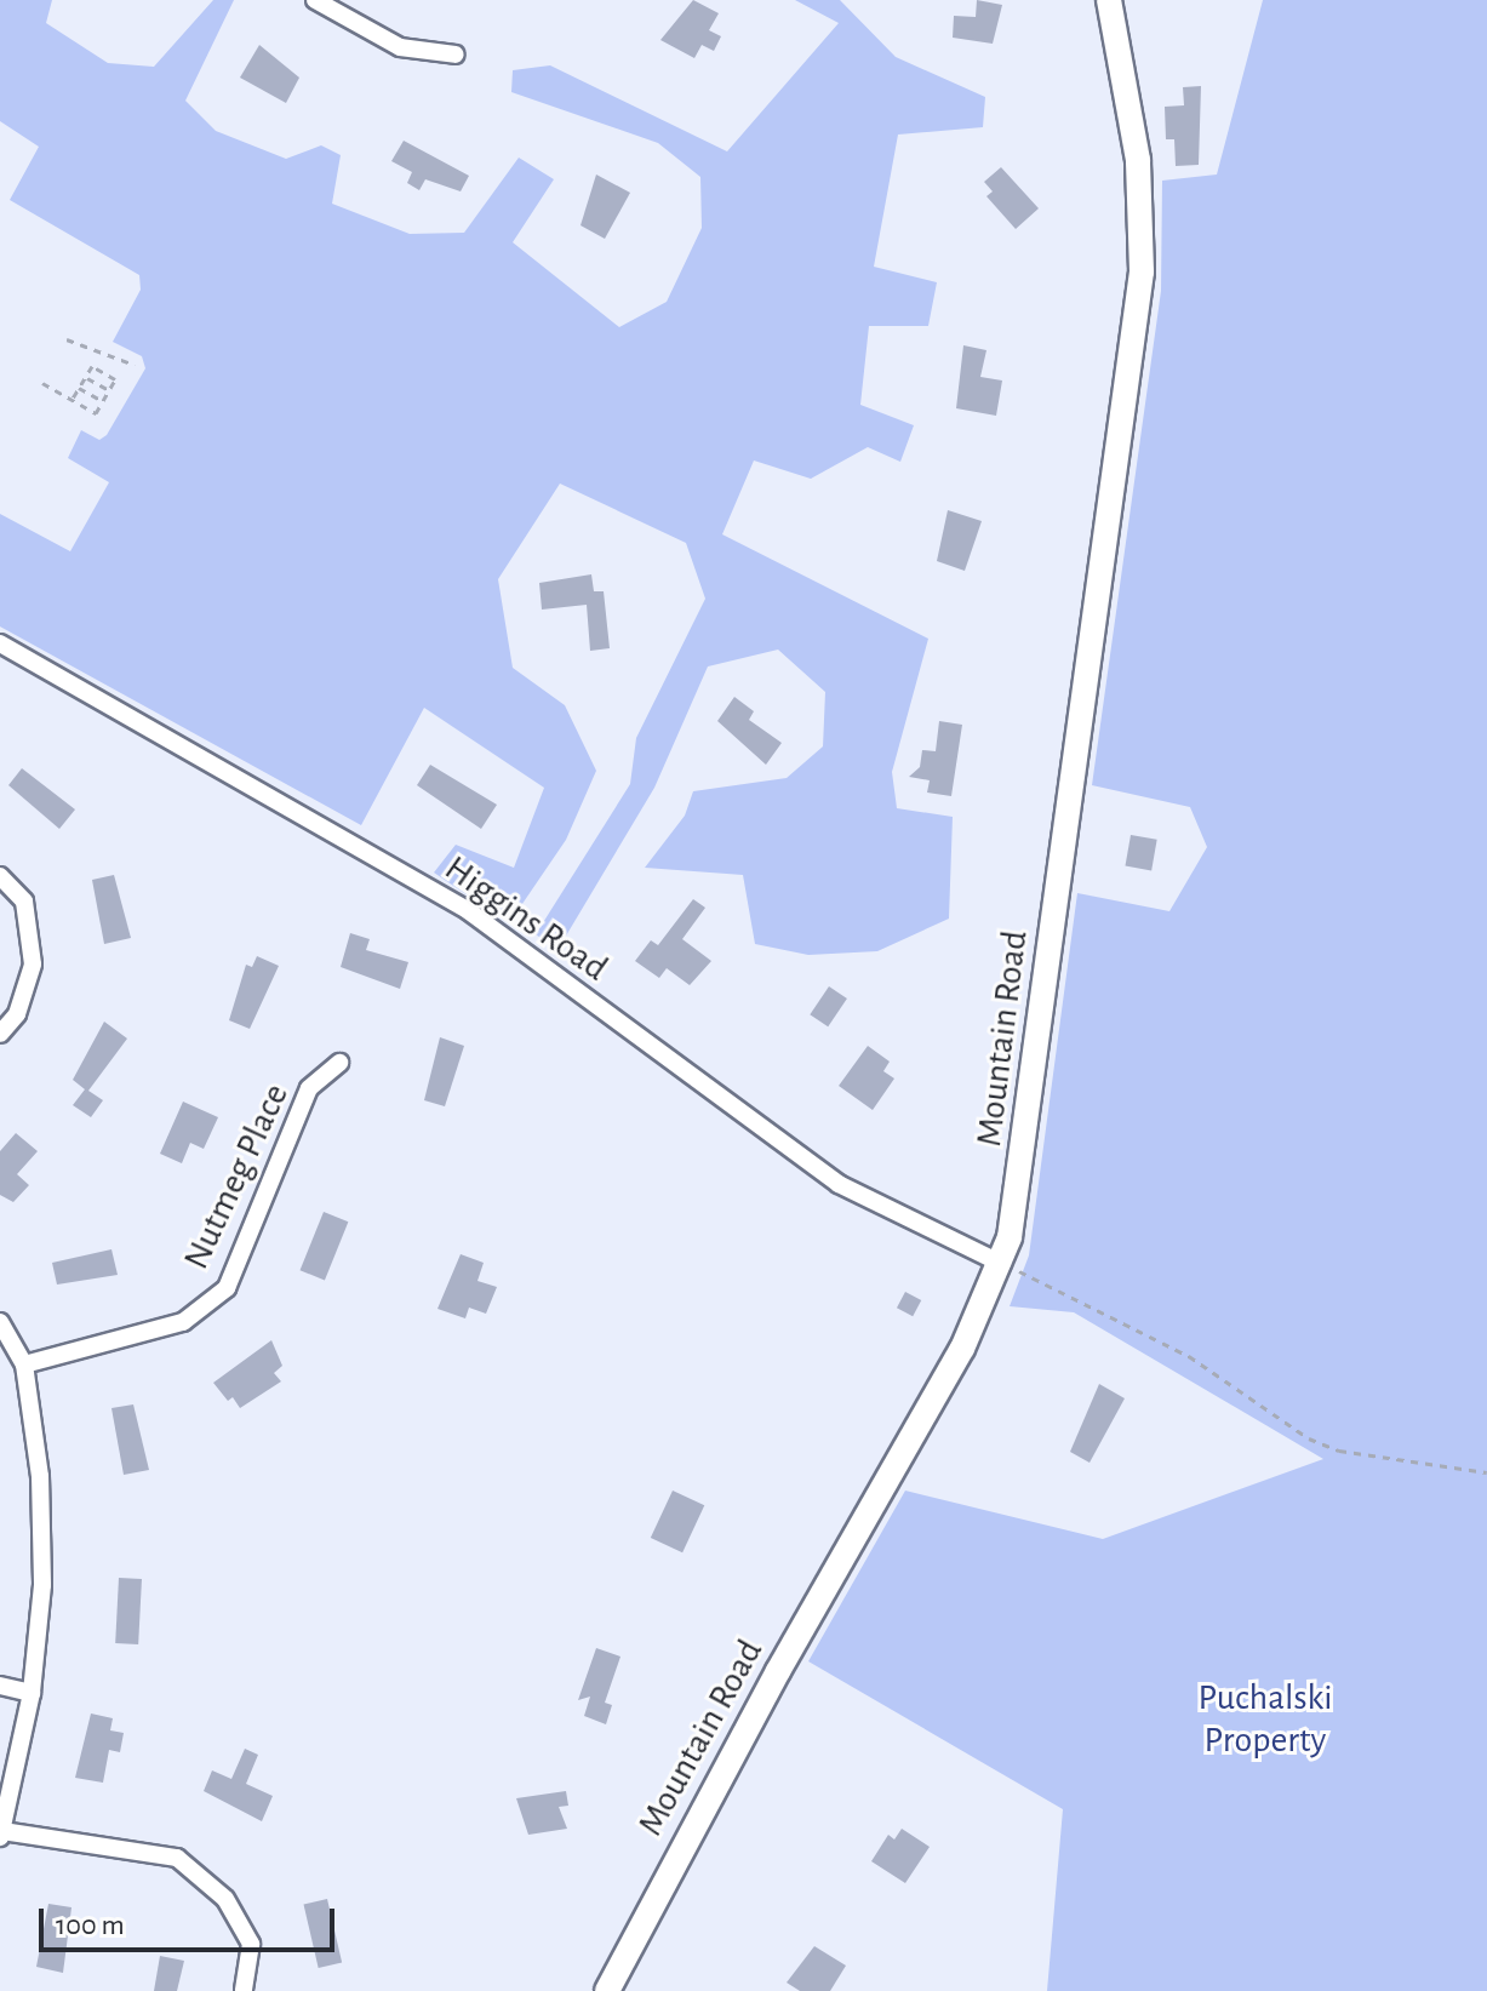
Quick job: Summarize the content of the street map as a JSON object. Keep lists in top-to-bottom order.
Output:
{
  "streets": {
    "main road": ["Mountain Road"],
    "street": ["Higgins Road", "Nutmeg Place"]
  },
  "crossings": [
    ["Higgins Road", "Mountain Road"]
  ],
  "parks": ["Puchalski Property"],
  "scale_bar": "100 m"
}
